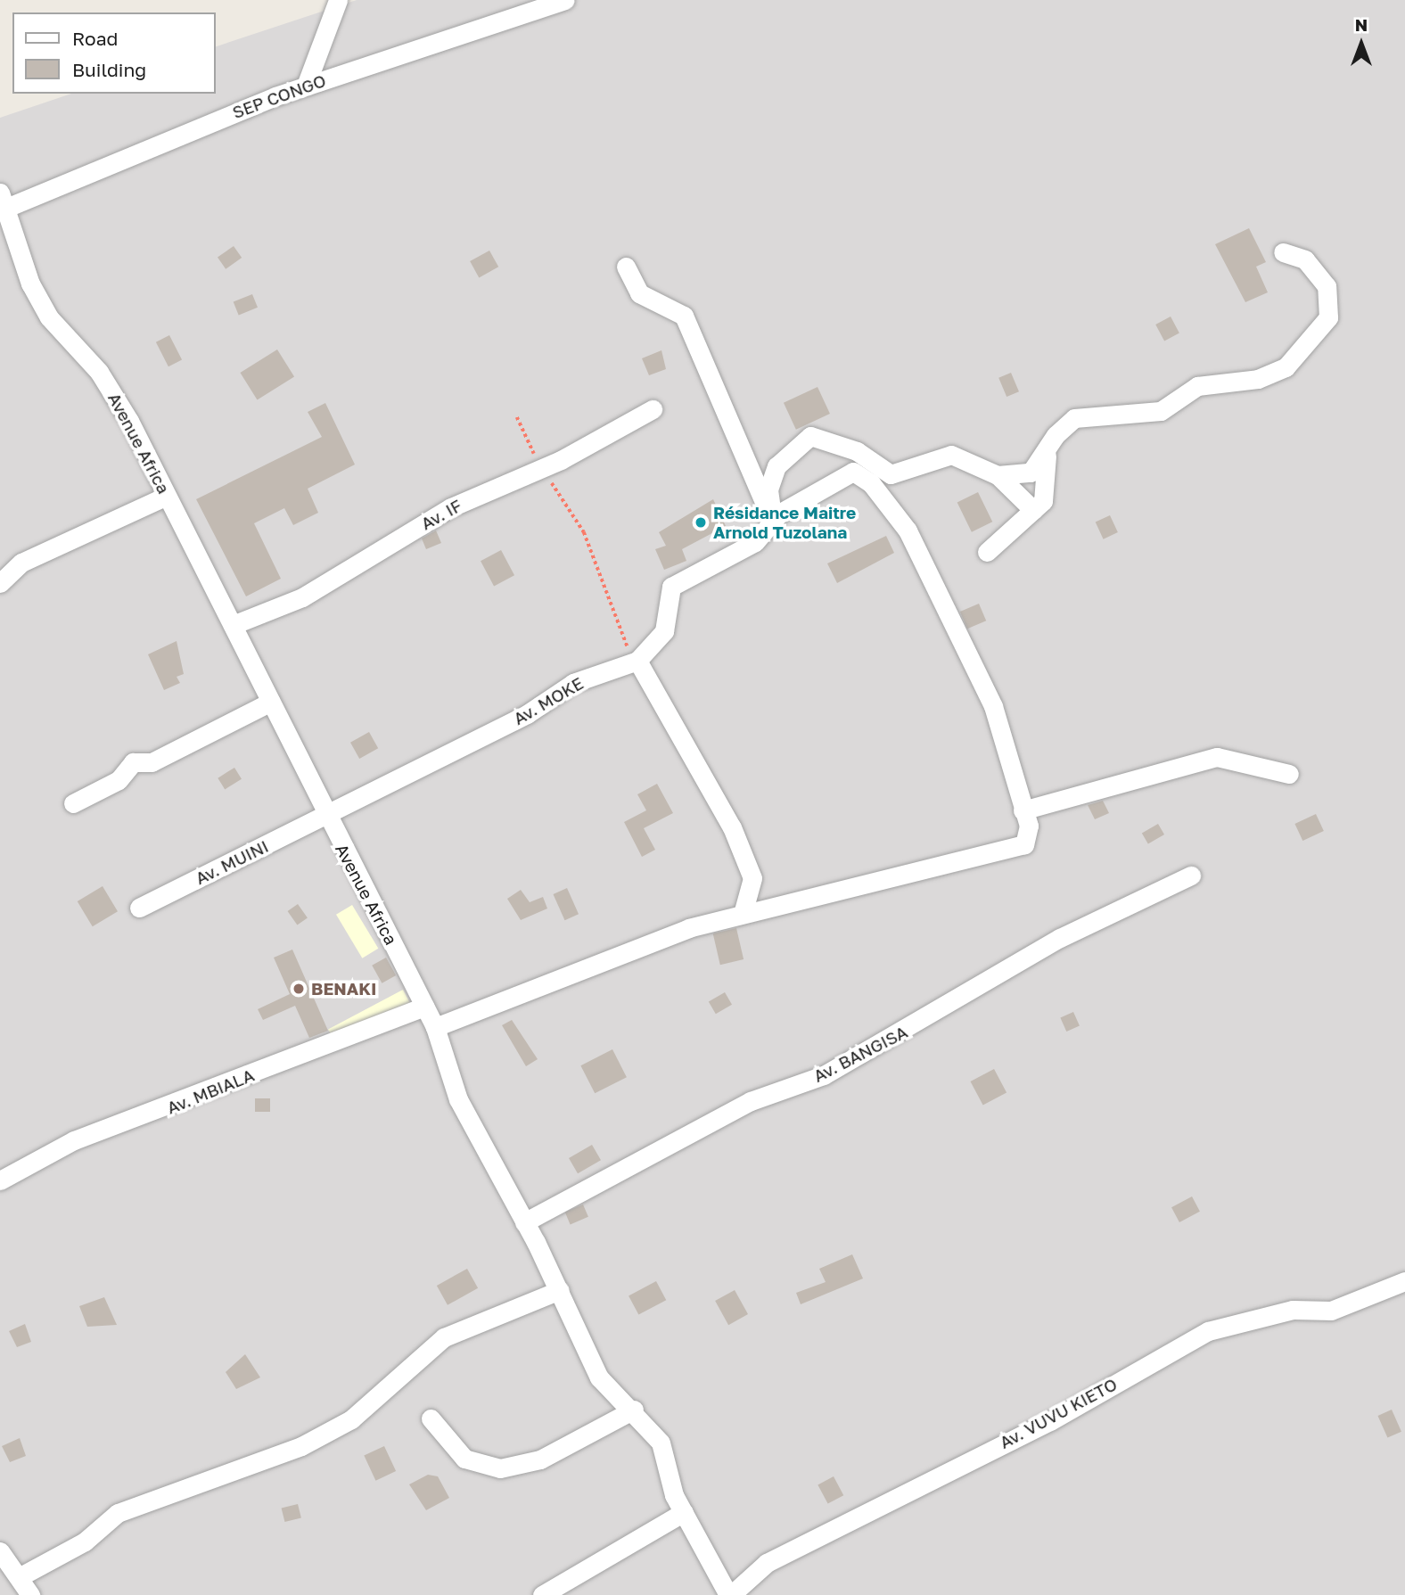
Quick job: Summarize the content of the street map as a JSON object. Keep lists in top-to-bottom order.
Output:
{
  "streets": {
    "street": [
      "SEP CONGO",
      "Avenue Africa",
      "Av. IF",
      "Av. MOKE",
      "Av. MUINI",
      "Av. BANGISA",
      "Av. MBIALA",
      "Av. VUVU KIETO"
    ]
  },
  "crossings": [
    ["SEP CONGO", "Avenue Africa"],
    ["Avenue Africa", "Av. IF"],
    ["Avenue Africa", "Av. MOKE"],
    ["Avenue Africa", "Av. MUINI"],
    ["Avenue Africa", "Av. BANGISA"],
    ["Avenue Africa", "Av. MBIALA"],
    ["Avenue Africa", "Av. VUVU KIETO"],
    ["Av. MOKE", "Av. MUINI"]
  ],
  "places": ["Résidance Maitre Arnold Tuzolana", "BENAKI"],
  "legend": ["Road", "Building"],
  "north": "top"
}
